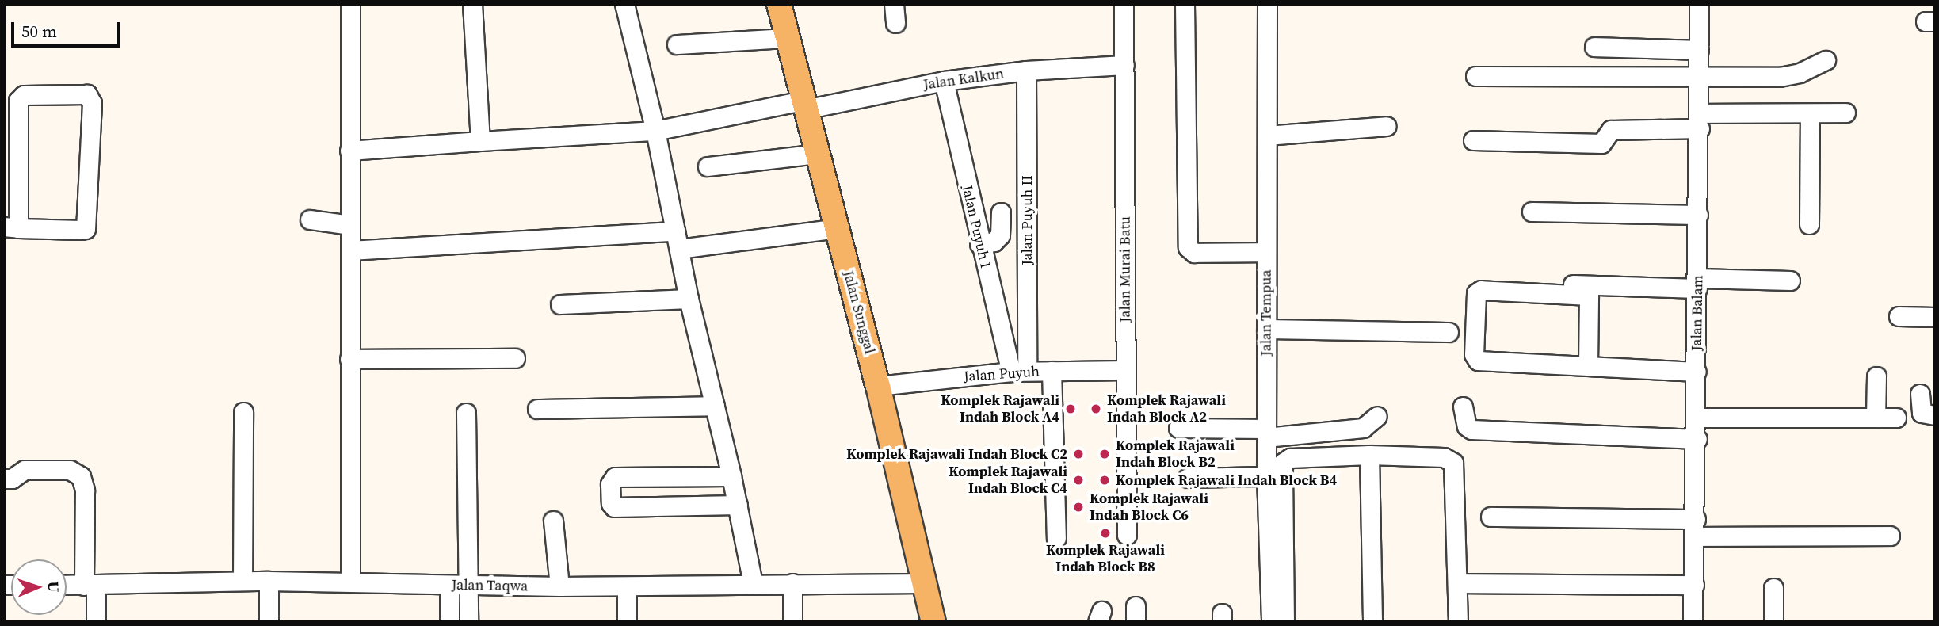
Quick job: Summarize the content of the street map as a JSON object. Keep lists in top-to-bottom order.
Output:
{
  "streets": {
    "main road": ["Jalan Sunggal"],
    "street": [
      "Jalan Kalkun",
      "Jalan Puyuh II",
      "Jalan Puyuh I",
      "Jalan Murai Batu",
      "Jalan Tempua",
      "Jalan Balam",
      "Jalan Puyuh",
      "Jalan Taqwa"
    ]
  },
  "crossings": [
    ["Jalan Kalkun", "Jalan Puyuh II"],
    ["Jalan Kalkun", "Jalan Puyuh I"],
    ["Jalan Kalkun", "Jalan Murai Batu"],
    ["Jalan Kalkun", "Jalan Sunggal"],
    ["Jalan Puyuh II", "Jalan Puyuh I"],
    ["Jalan Puyuh II", "Jalan Puyuh"],
    ["Jalan Puyuh I", "Jalan Puyuh"],
    ["Jalan Murai Batu", "Jalan Puyuh"],
    ["Jalan Sunggal", "Jalan Puyuh"],
    ["Jalan Sunggal", "Jalan Taqwa"]
  ],
  "places": [
    "Komplek Rajawali Indah Block A4",
    "Komplek Rajawali Indah Block A2",
    "Komplek Rajawali Indah Block C2",
    "Komplek Rajawali Indah Block B2",
    "Komplek Rajawali Indah Block C4",
    "Komplek Rajawali Indah Block B4",
    "Komplek Rajawali Indah Block C6",
    "Komplek Rajawali Indah Block B8"
  ],
  "scale_bar": "50 m",
  "north": "right"
}
